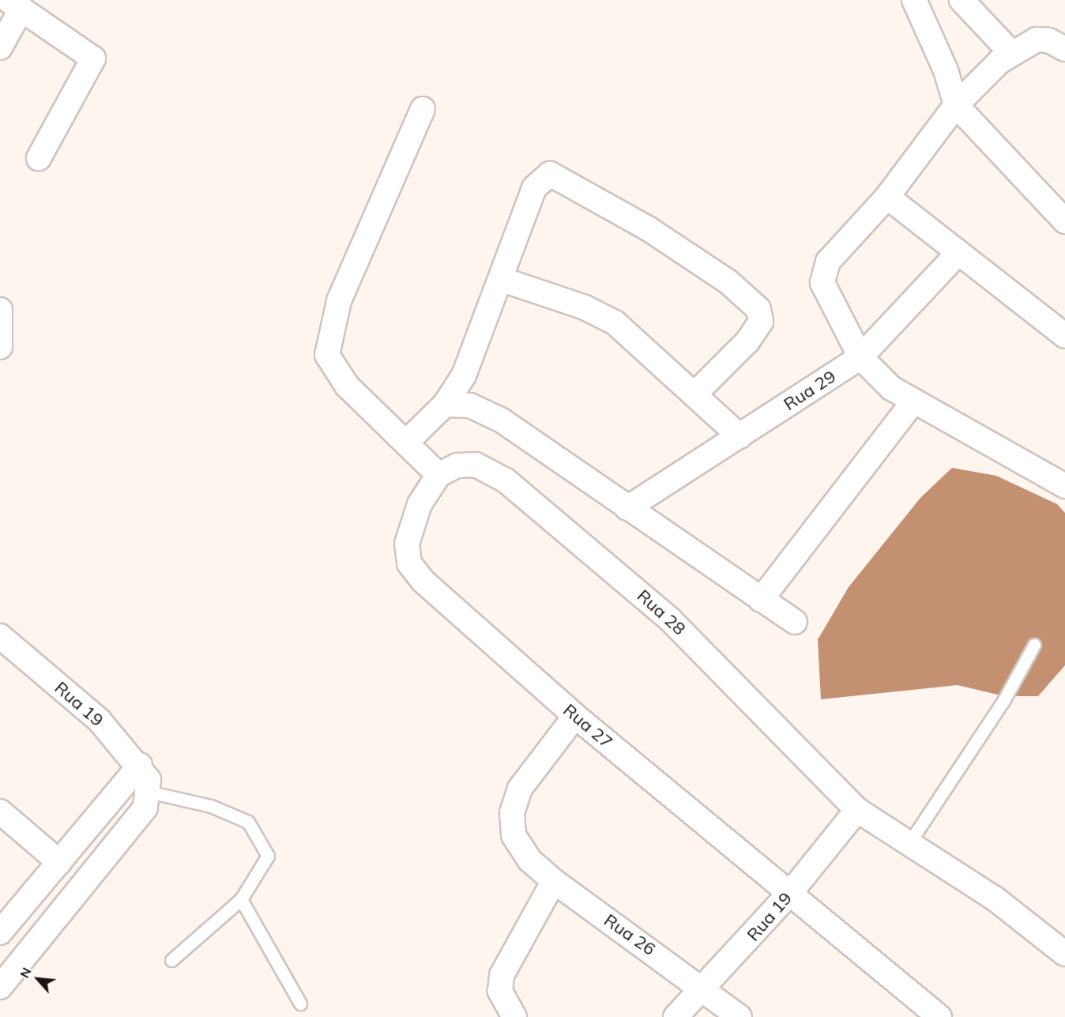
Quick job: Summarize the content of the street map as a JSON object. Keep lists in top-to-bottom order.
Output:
{
  "streets": {
    "street": [
      "Rua 29",
      "Rua 28",
      "Rua 19",
      "Rua 27",
      "Rua 26"
    ]
  },
  "crossings": [
    ["Rua 28", "Rua 19"],
    ["Rua 28", "Rua 27"],
    ["Rua 19", "Rua 27"],
    ["Rua 19", "Rua 26"],
    ["Rua 27", "Rua 26"]
  ],
  "north": "top left"
}
